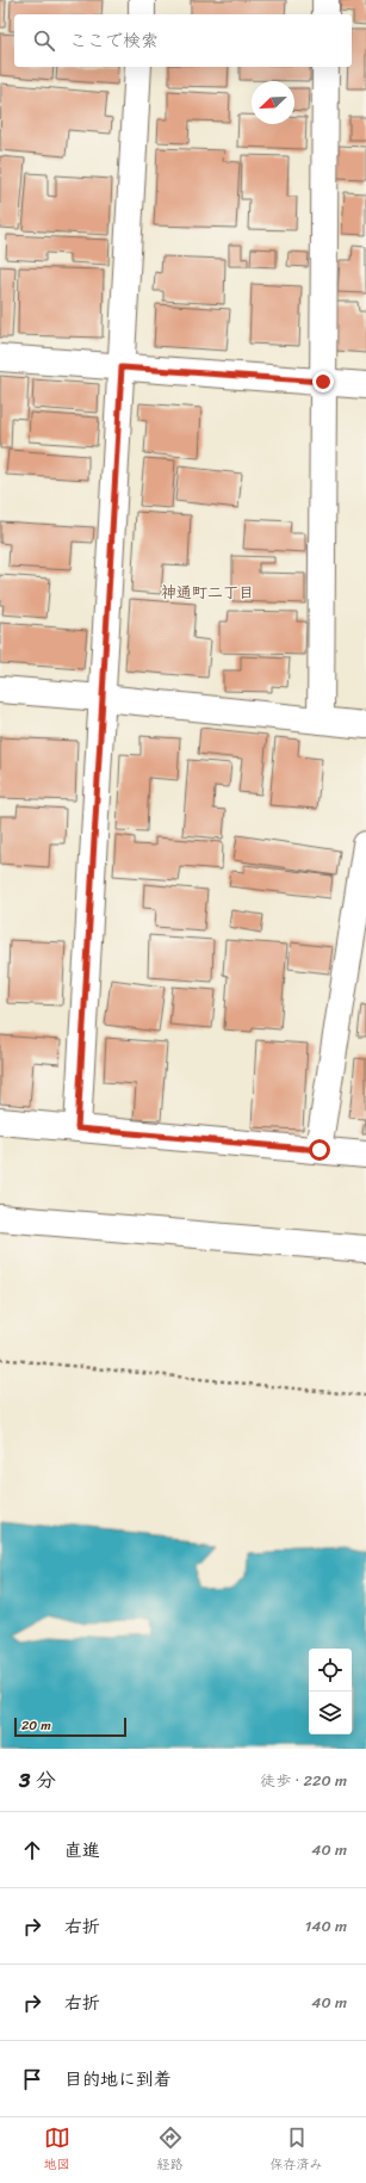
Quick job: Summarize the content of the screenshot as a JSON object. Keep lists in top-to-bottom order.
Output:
{
  "districts": ["神通町二丁目"],
  "scale_bar": "20 m",
  "north": "bottom left",
  "page": {
    "search": "ここで検索",
    "scale": "20 m",
    "heading": ["3 分", "徒歩 · 220 m"],
    "list": [
      ["直進", "40 m"],
      ["右折", "140 m"],
      ["右折", "40 m"],
      "目的地に到着"
    ],
    "nav": ["地図", "経路", "保存済み"]
  }
}
